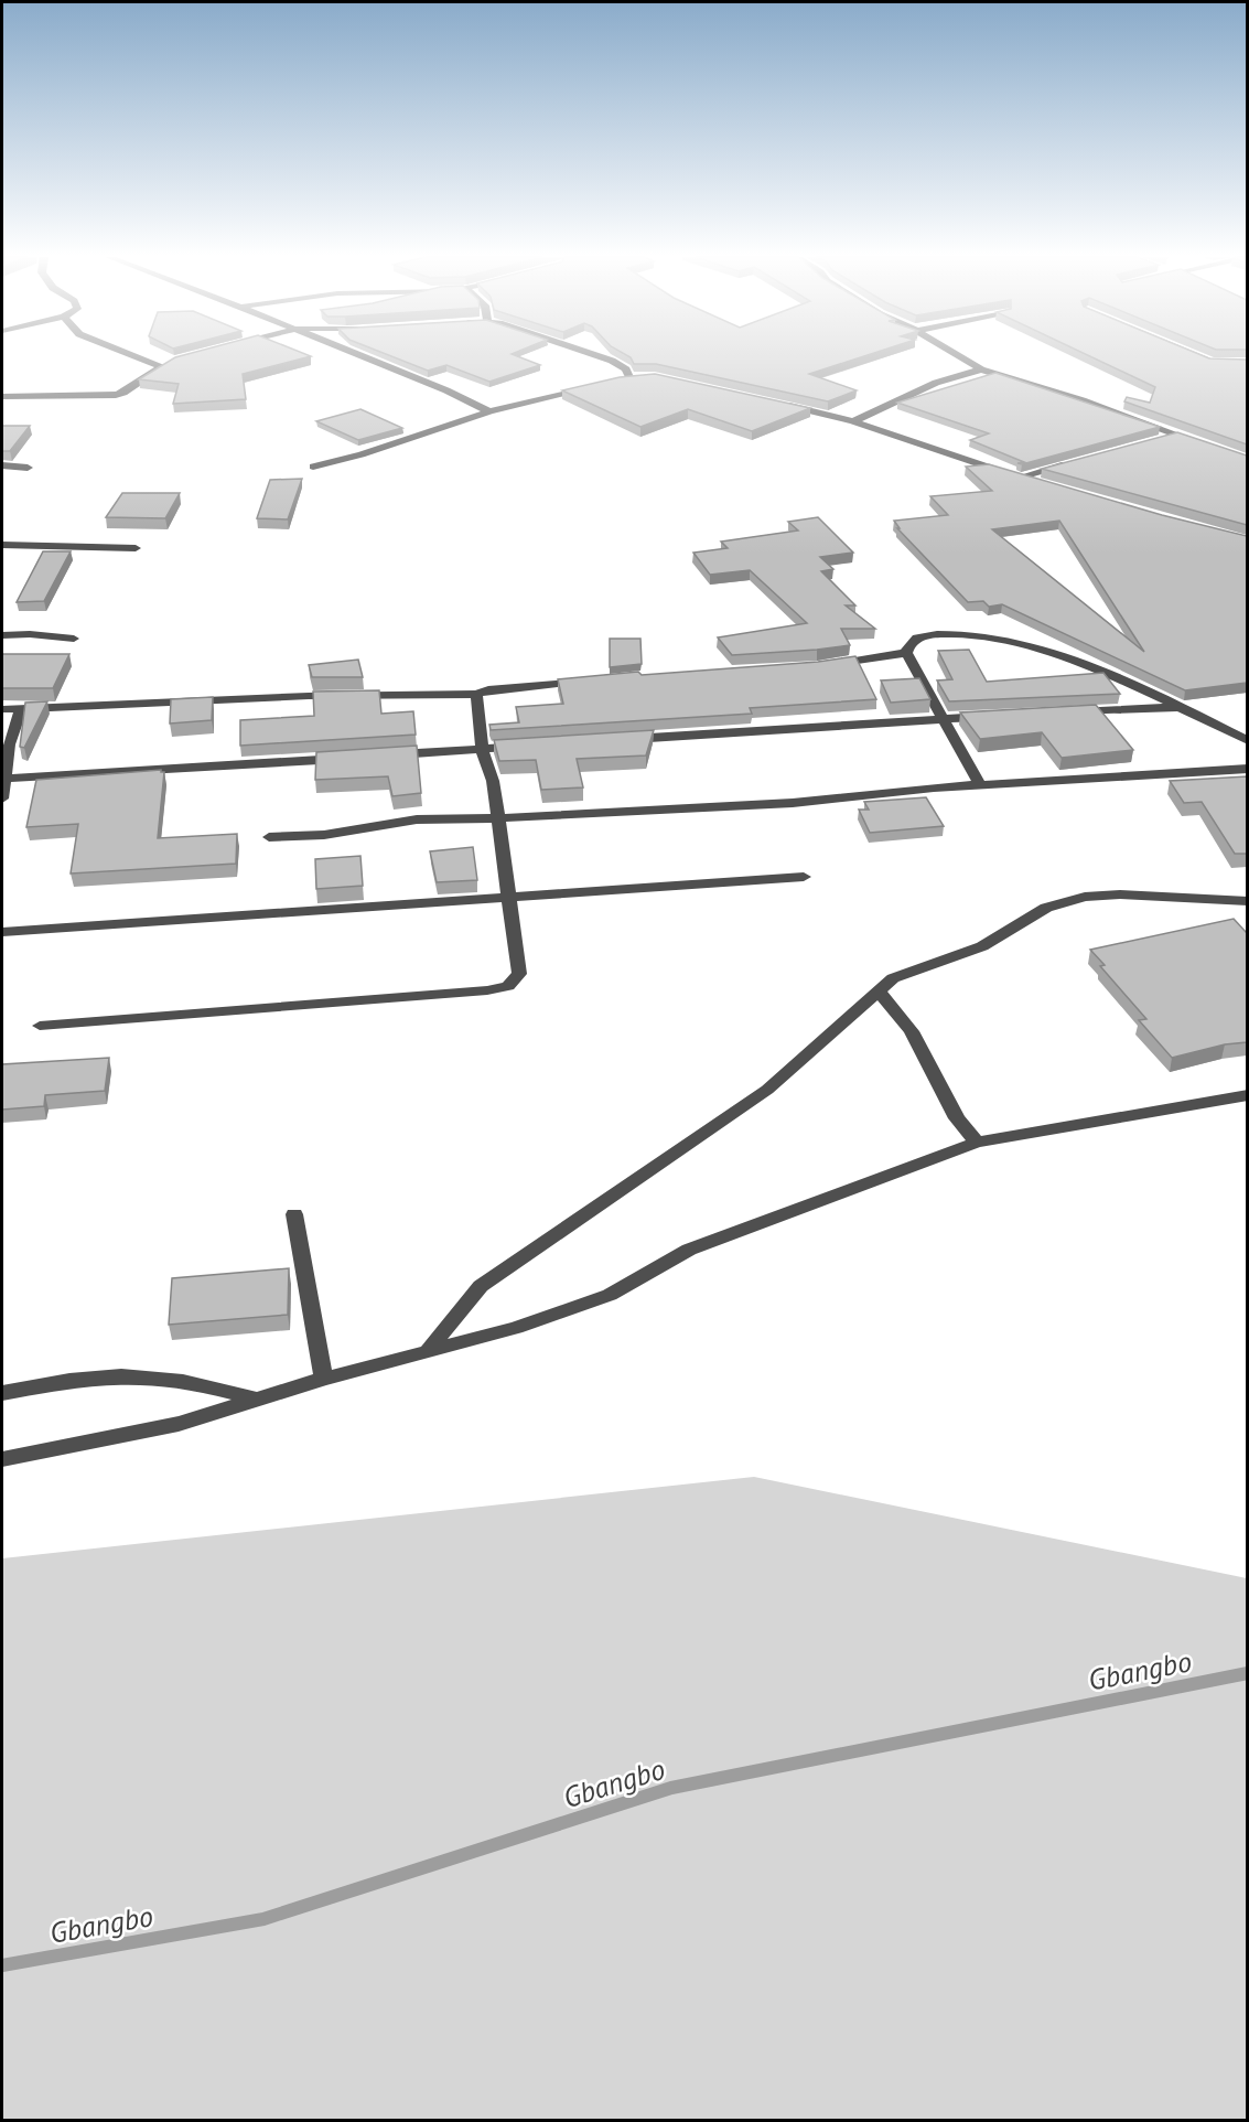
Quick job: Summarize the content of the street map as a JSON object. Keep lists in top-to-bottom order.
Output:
{
  "water": ["Gbangbo"]
}
